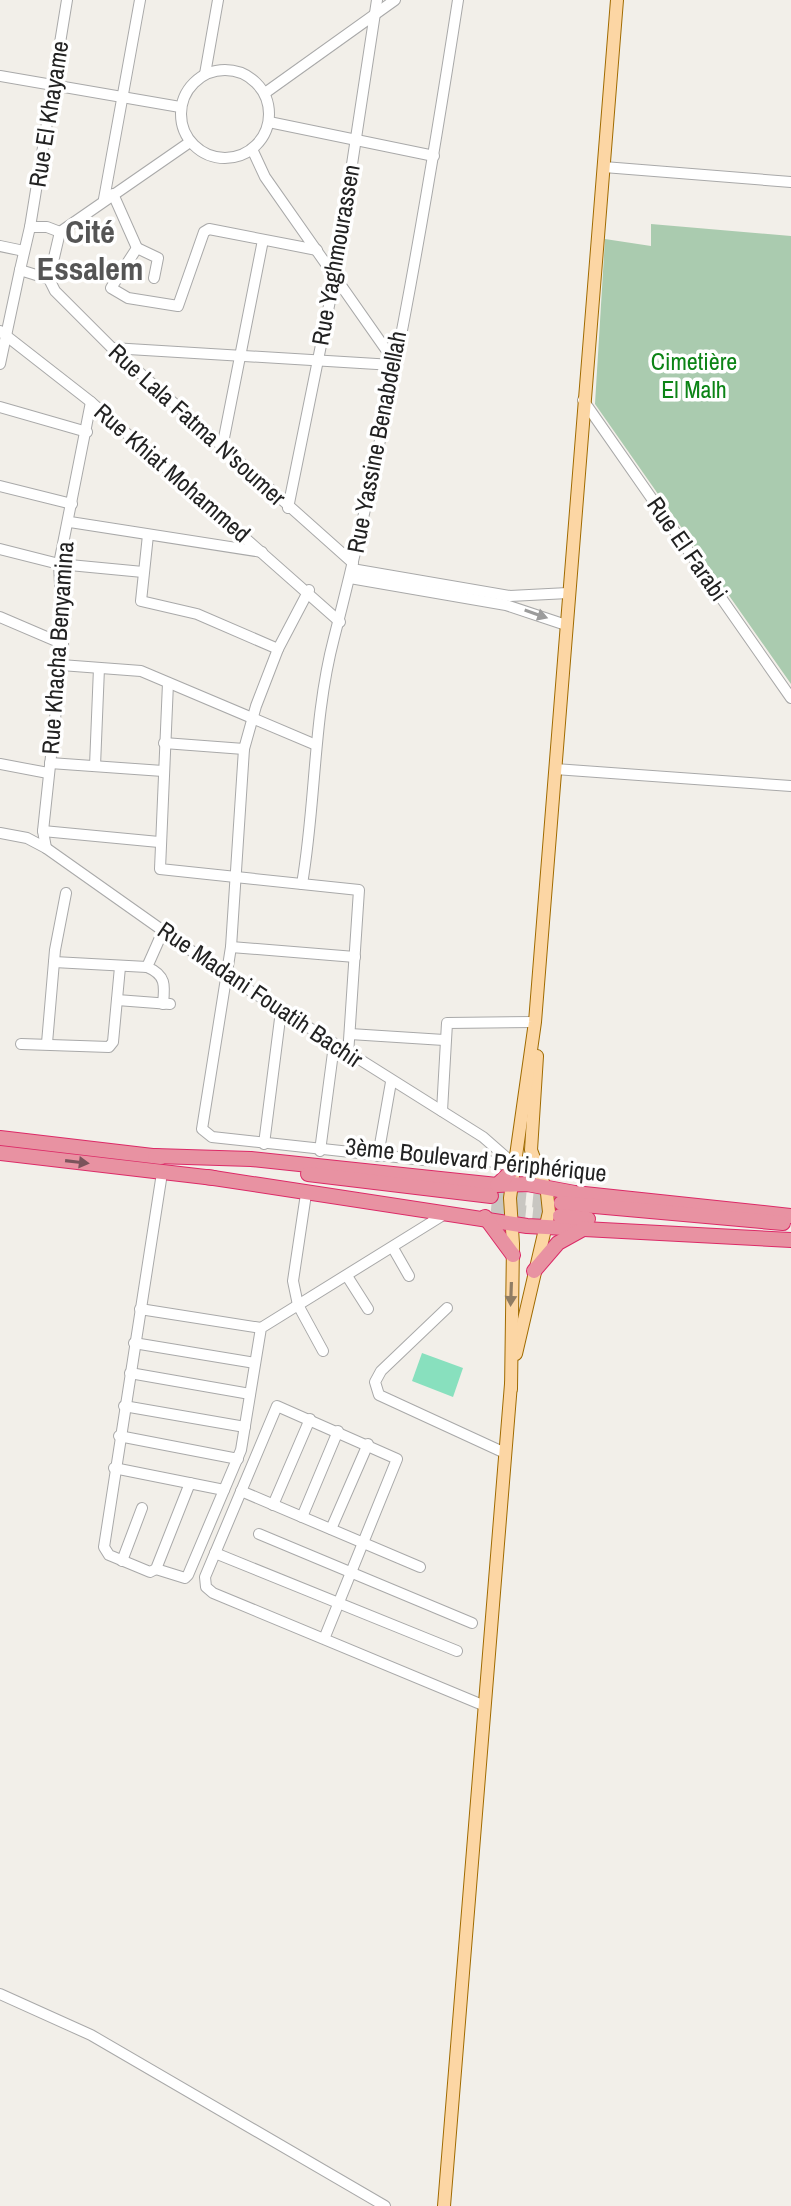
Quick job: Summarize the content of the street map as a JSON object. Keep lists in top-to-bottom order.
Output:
{
  "streets": {
    "highway": ["3ème Boulevard Périphérique"],
    "street": [
      "Rue El Khayame",
      "Rue Yaghmourassen",
      "Rue Lala Fatma N'soumer",
      "Rue Yassine Benabdellah",
      "Rue Khiat Mohammed",
      "Rue El Farabi",
      "Rue Khacha Benyamina",
      "Rue Madani Fouatih Bachir"
    ]
  },
  "crossings": [
    ["Rue El Khayame", "Rue Khiat Mohammed"],
    ["Rue Yaghmourassen", "Rue Lala Fatma N'soumer"],
    ["Rue Lala Fatma N'soumer", "Rue Yassine Benabdellah"],
    ["Rue Yassine Benabdellah", "Rue Khiat Mohammed"],
    ["Rue Khiat Mohammed", "Rue Khacha Benyamina"],
    ["Rue Khacha Benyamina", "Rue Madani Fouatih Bachir"]
  ],
  "districts": ["Cité Essalem"],
  "parks": ["Cimetière El Malh"]
}
